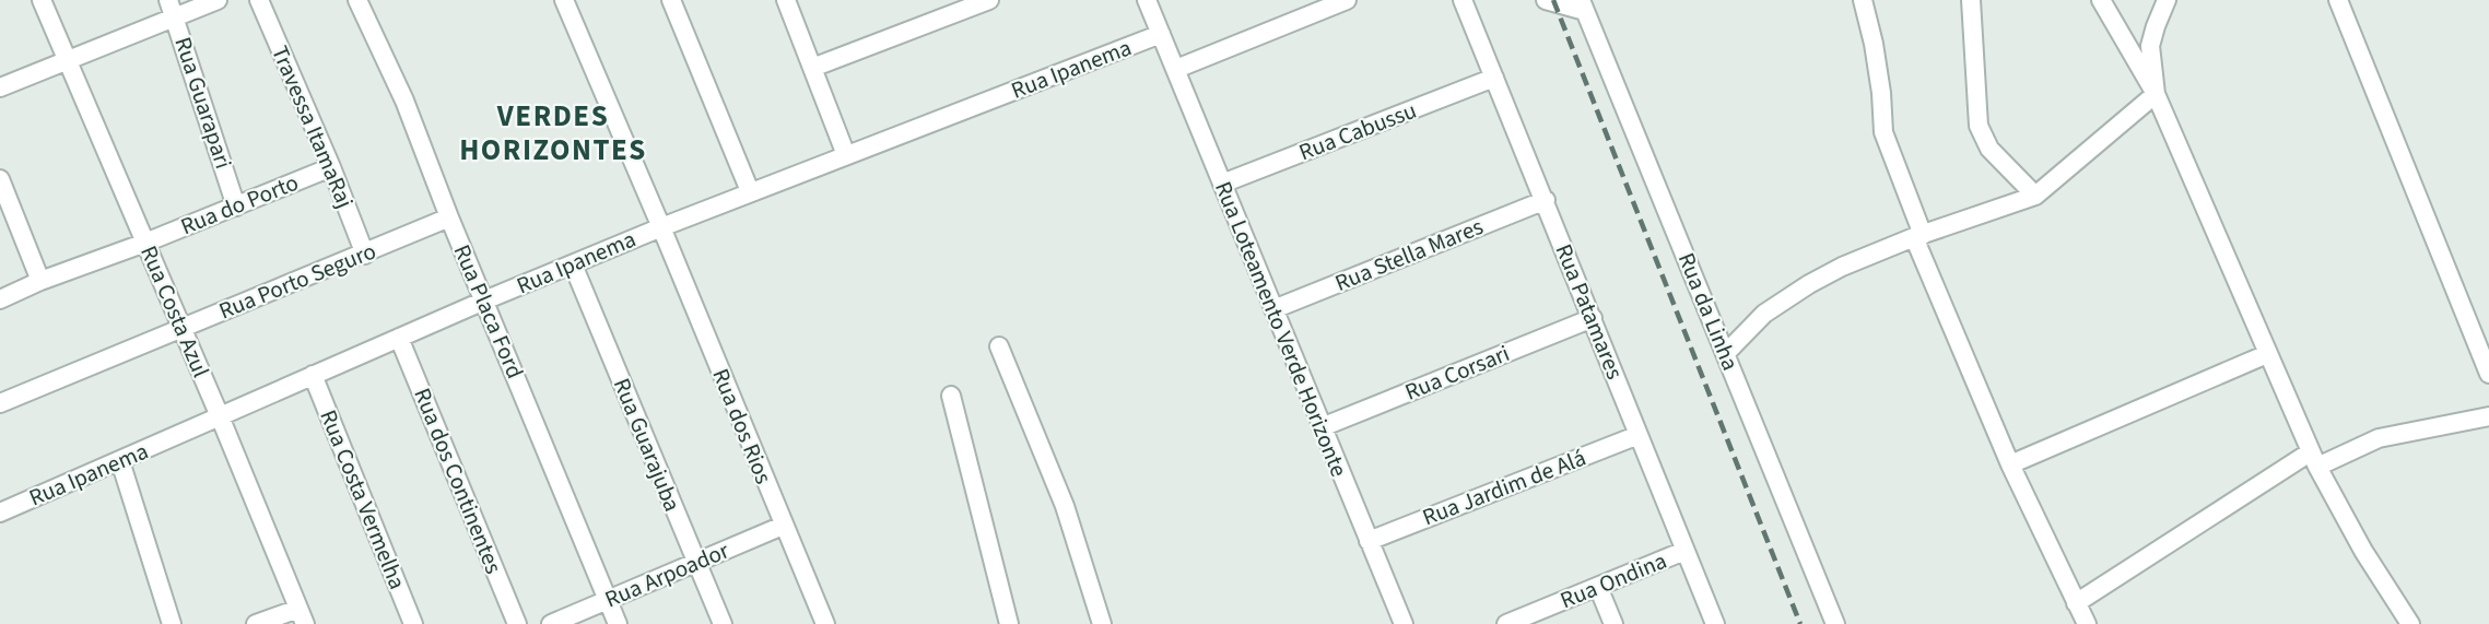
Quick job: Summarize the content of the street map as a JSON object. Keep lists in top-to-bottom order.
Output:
{
  "streets": {
    "street": [
      "Rua Ipanema",
      "Rua Guarapari",
      "Travessa ItamaRaj",
      "Rua Cabussu",
      "Rua do Porto",
      "Rua Stella Mares",
      "Rua Porto Seguro",
      "Rua Costa Azul",
      "Rua Placa Ford",
      "Rua Patamares",
      "Rua da Linha",
      "Rua Loteamento Verde Horizonte",
      "Rua Corsari",
      "Rua dos Rios",
      "Rua Guarajuba",
      "Rua dos Continentes",
      "Rua Jardim de Alá",
      "Rua Costa Vermelha",
      "Rua Arpoador",
      "Rua Ondina"
    ]
  },
  "crossings": [
    ["Rua Ipanema", "Rua Costa Azul"],
    ["Rua Ipanema", "Rua Placa Ford"],
    ["Rua Ipanema", "Rua Loteamento Verde Horizonte"],
    ["Rua Ipanema", "Rua dos Rios"],
    ["Rua Ipanema", "Rua Guarajuba"],
    ["Rua Ipanema", "Rua dos Continentes"],
    ["Rua Ipanema", "Rua Costa Vermelha"],
    ["Rua Guarapari", "Rua do Porto"],
    ["Travessa ItamaRaj", "Rua do Porto"],
    ["Travessa ItamaRaj", "Rua Porto Seguro"],
    ["Rua Cabussu", "Rua Patamares"],
    ["Rua Cabussu", "Rua Loteamento Verde Horizonte"],
    ["Rua do Porto", "Rua Costa Azul"],
    ["Rua Stella Mares", "Rua Patamares"],
    ["Rua Stella Mares", "Rua Loteamento Verde Horizonte"],
    ["Rua Porto Seguro", "Rua Costa Azul"],
    ["Rua Porto Seguro", "Rua Placa Ford"],
    ["Rua Placa Ford", "Rua Arpoador"],
    ["Rua Patamares", "Rua Corsari"],
    ["Rua Patamares", "Rua Jardim de Alá"],
    ["Rua Patamares", "Rua Ondina"],
    ["Rua Loteamento Verde Horizonte", "Rua Corsari"],
    ["Rua Loteamento Verde Horizonte", "Rua Jardim de Alá"],
    ["Rua dos Rios", "Rua Arpoador"],
    ["Rua Guarajuba", "Rua Arpoador"]
  ],
  "districts": ["VERDES HORIZONTES"]
}
